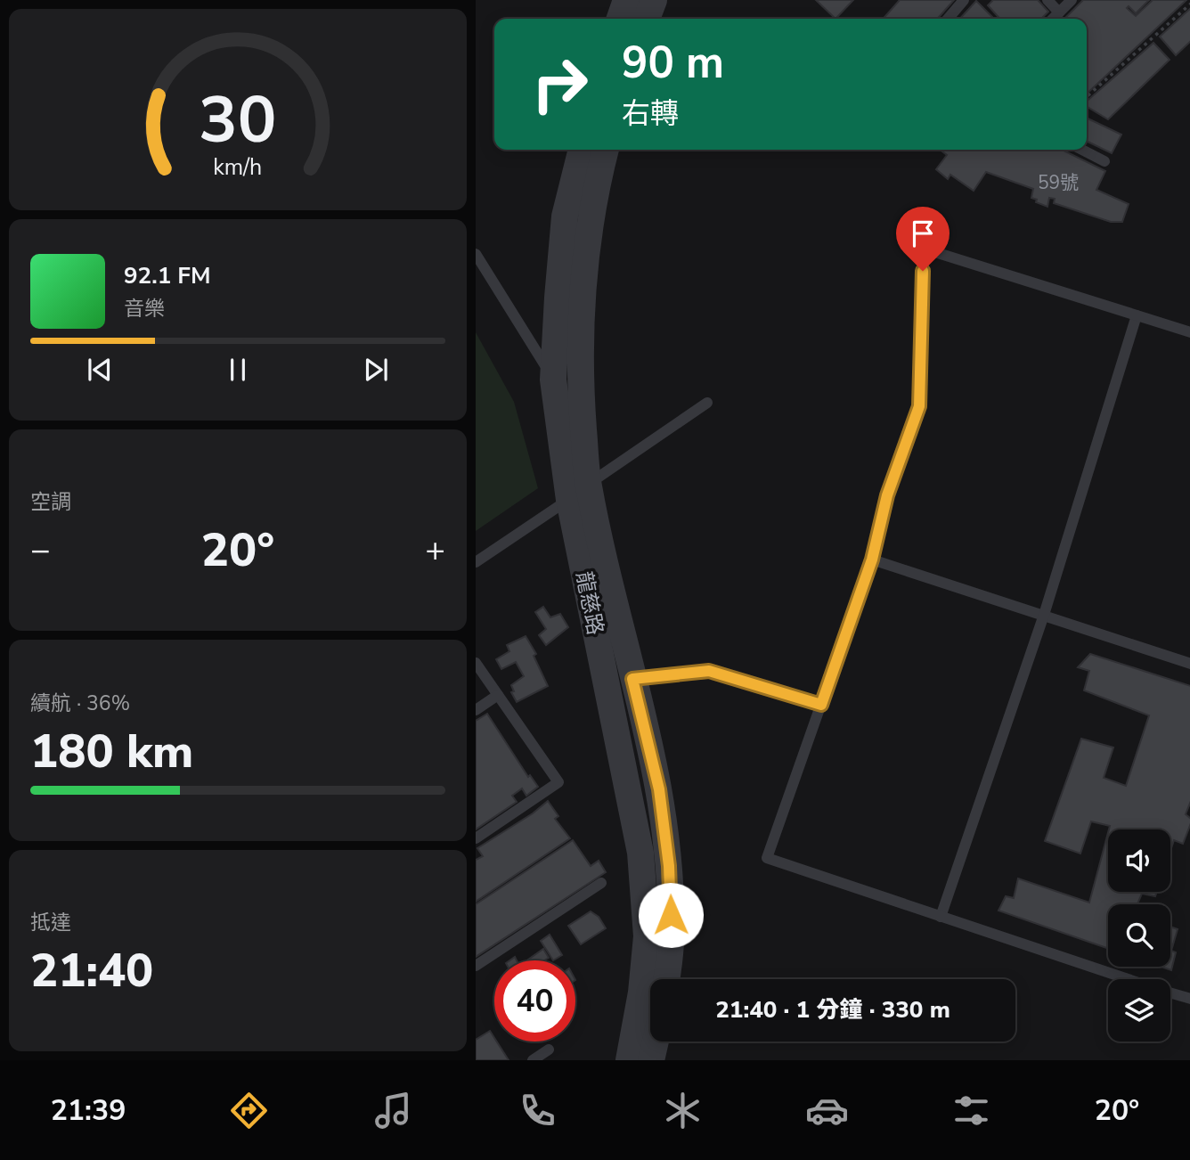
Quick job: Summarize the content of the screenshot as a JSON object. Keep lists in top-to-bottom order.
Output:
{
  "streets": {
    "street": ["龍慈路"]
  },
  "house_numbers": ["59號"],
  "page": {
    "turn": ["90 m", "右轉"],
    "song": ["92.1 FM", "音樂"],
    "tile": [
      "空調",
      ["續航 · 36%", "180 km"],
      ["抵達", "21:40"]
    ],
    "heat": ["−", "20°", "+"],
    "limit": "40",
    "trip": "21:40 · 1 分鐘 · 330 m",
    "tabs": ["21:39", "20°"],
    "gauge": ["30", "km/h"]
  }
}
